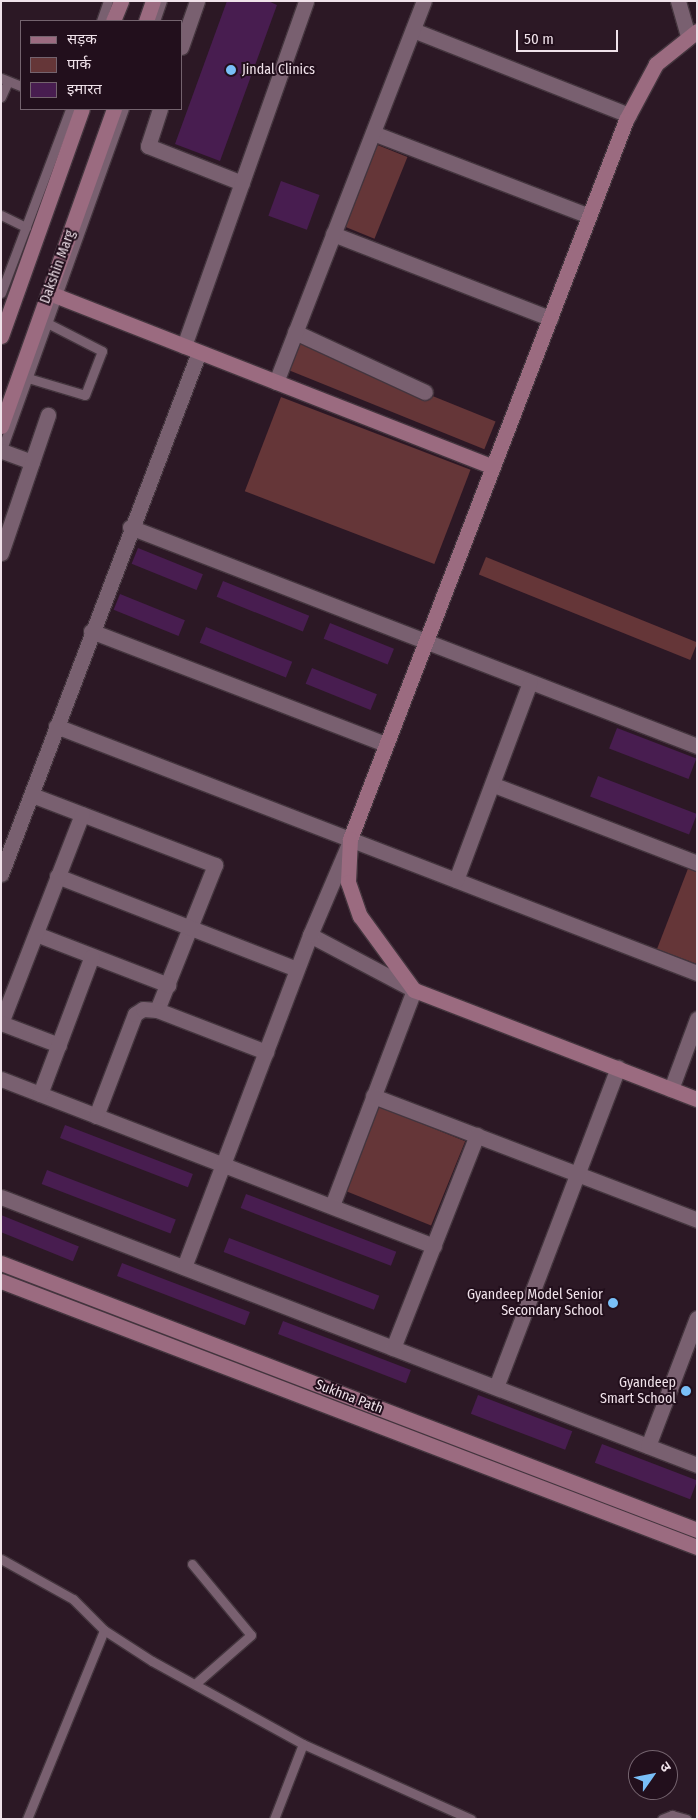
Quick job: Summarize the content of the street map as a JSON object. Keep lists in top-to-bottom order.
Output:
{
  "streets": {
    "main road": ["Dakshin Marg", "Sukhna Path"]
  },
  "places": ["Jindal Clinics", "Gyandeep Model Senior Secondary School", "Gyandeep Smart School"],
  "legend": ["सड़क", "पार्क", "इमारत"],
  "scale_bar": "50 m",
  "north": "top right"
}
